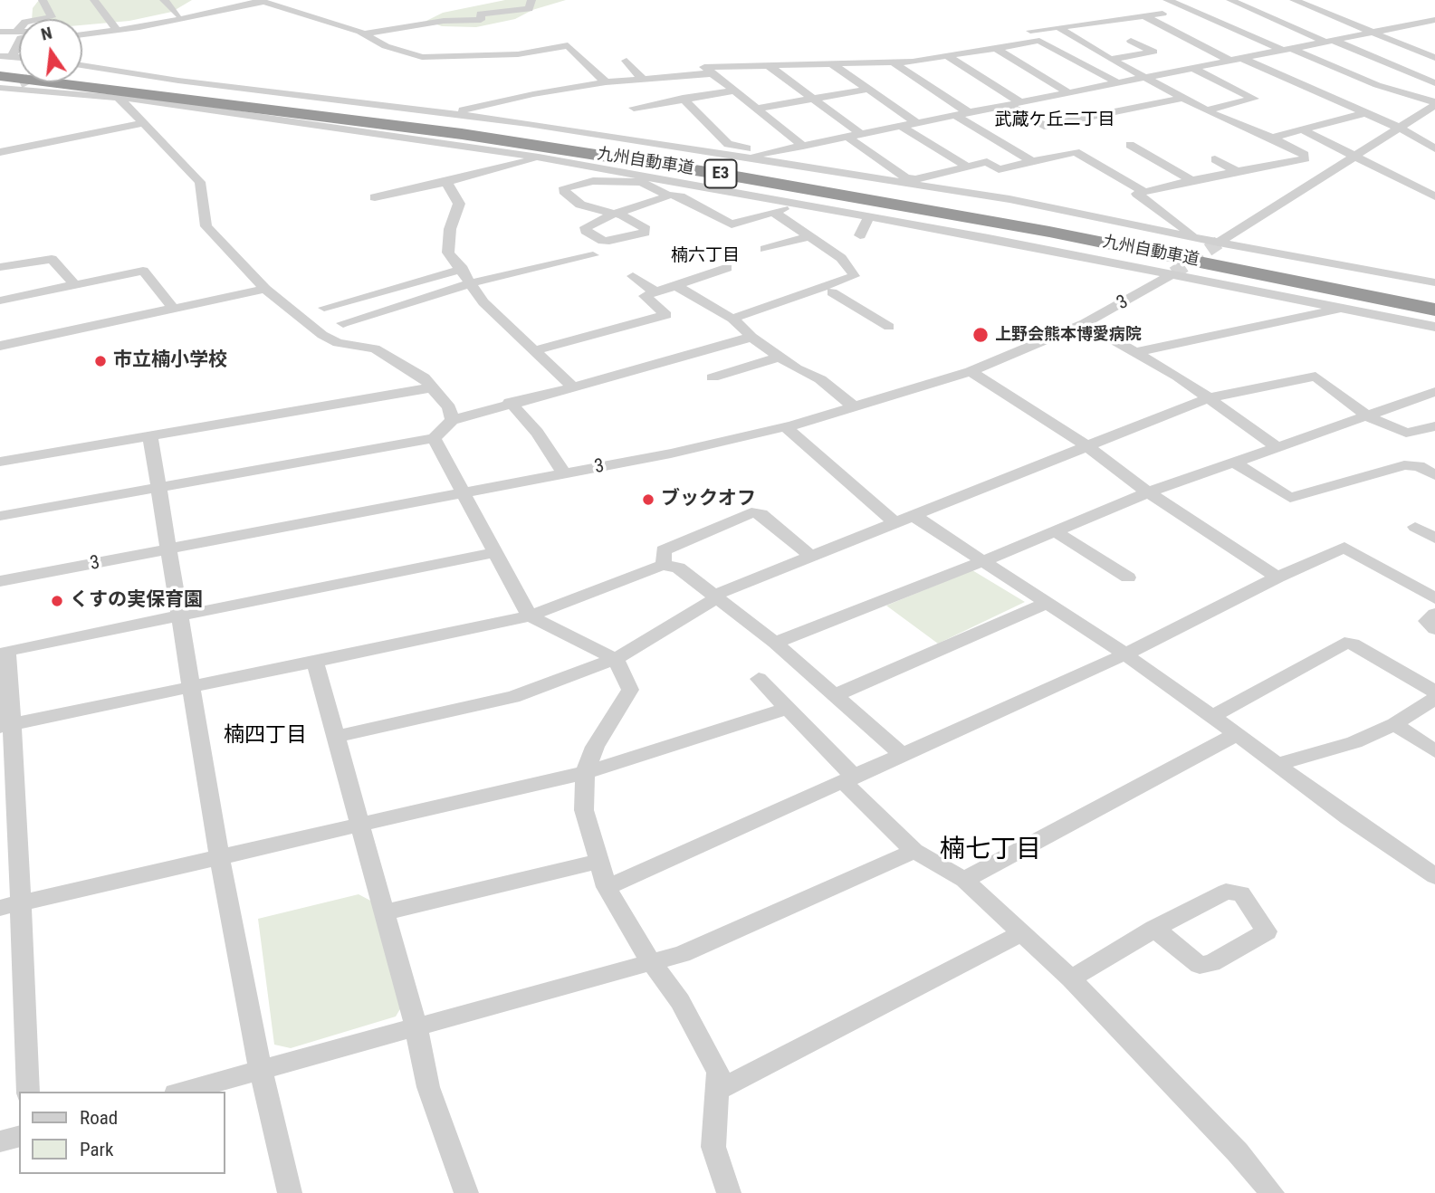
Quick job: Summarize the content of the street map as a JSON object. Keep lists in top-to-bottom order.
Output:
{
  "streets": {
    "highway": ["九州自動車道", "E3"],
    "street": ["3"]
  },
  "districts": [
    "武蔵ケ丘二丁目",
    "楠六丁目",
    "楠四丁目",
    "楠七丁目"
  ],
  "places": [
    "上野会熊本博愛病院",
    "市立楠小学校",
    "ブックオフ",
    "くすの実保育園"
  ],
  "legend": ["Road", "Park"],
  "north": "top"
}
